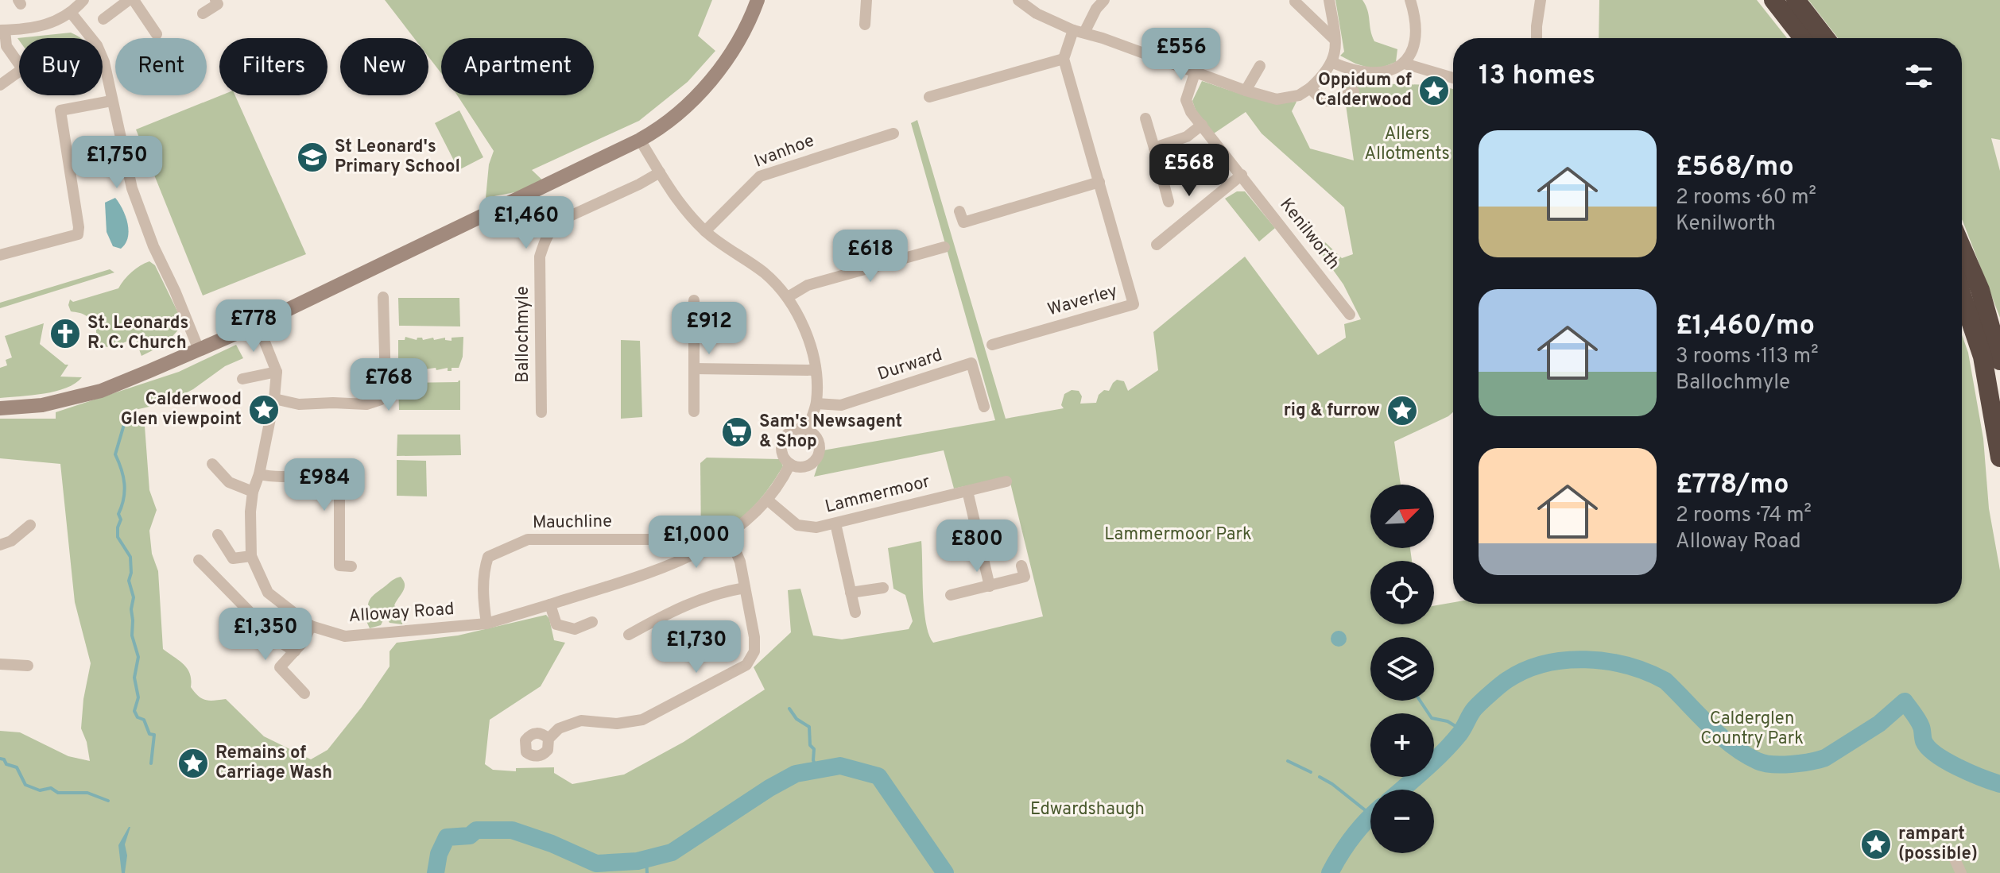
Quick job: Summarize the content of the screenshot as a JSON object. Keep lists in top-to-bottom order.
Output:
{
  "streets": {
    "street": [
      "Ivanhoe",
      "Kenilworth",
      "Waverley",
      "Ballochmyle",
      "Durward",
      "Lammermoor",
      "Mauchline",
      "Alloway Road"
    ]
  },
  "crossings": [
    ["Lammermoor", "Alloway Road"],
    ["Mauchline", "Alloway Road"]
  ],
  "parks": [
    "Allers Allotments",
    "Lammermoor Park",
    "Calderglen Country Park",
    "Edwardshaugh"
  ],
  "places": {
    "place": [
      "Oppidum of Calderwood",
      "Calderwood Glen viewpoint",
      "rig & furrow",
      "Remains of Carriage Wash",
      "rampart (possible)"
    ],
    "school or university": ["St Leonard's Primary School"],
    "church": ["St. Leonards R. C. Church"],
    "supermarket": ["Sam's Newsagent & Shop"]
  },
  "north": "top right",
  "page": {
    "price": [
      "£556",
      "£1,750",
      "£568",
      "£1,460",
      "£618",
      "£778",
      "£912",
      "£768",
      "£984",
      "£1,000",
      "£800",
      "£1,350",
      "£1,730"
    ],
    "chip": [
      "Buy",
      "Rent",
      "Filters",
      "New",
      "Apartment"
    ],
    "heading": "13 homes",
    "list": [
      {
        "name": "£568/mo",
        "note": "2 rooms · 60 m² · Kenilworth"
      },
      {
        "name": "£1,460/mo",
        "note": "3 rooms · 113 m² · Ballochmyle"
      },
      {
        "name": "£778/mo",
        "note": "2 rooms · 74 m² · Alloway Road"
      }
    ],
    "map_buttons": ["+", "−"]
  }
}
